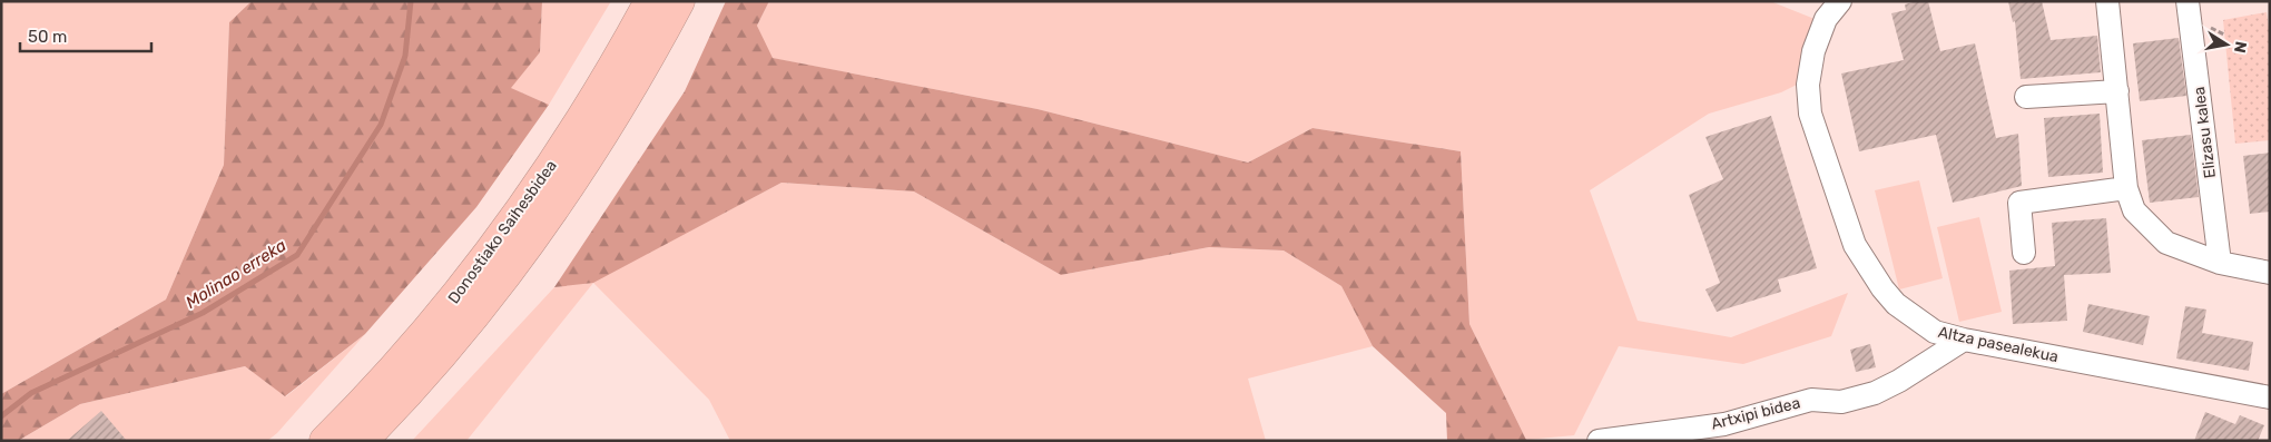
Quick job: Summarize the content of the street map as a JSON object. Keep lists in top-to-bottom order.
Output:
{
  "streets": {
    "highway": ["Donostiako Saihesbidea"],
    "street": ["Elizasu kalea", "Altza pasealekua", "Artxipi bidea"]
  },
  "crossings": [
    ["Altza pasealekua", "Artxipi bidea"]
  ],
  "water": ["Molinao erreka"],
  "scale_bar": "50 m",
  "north": "right"
}
